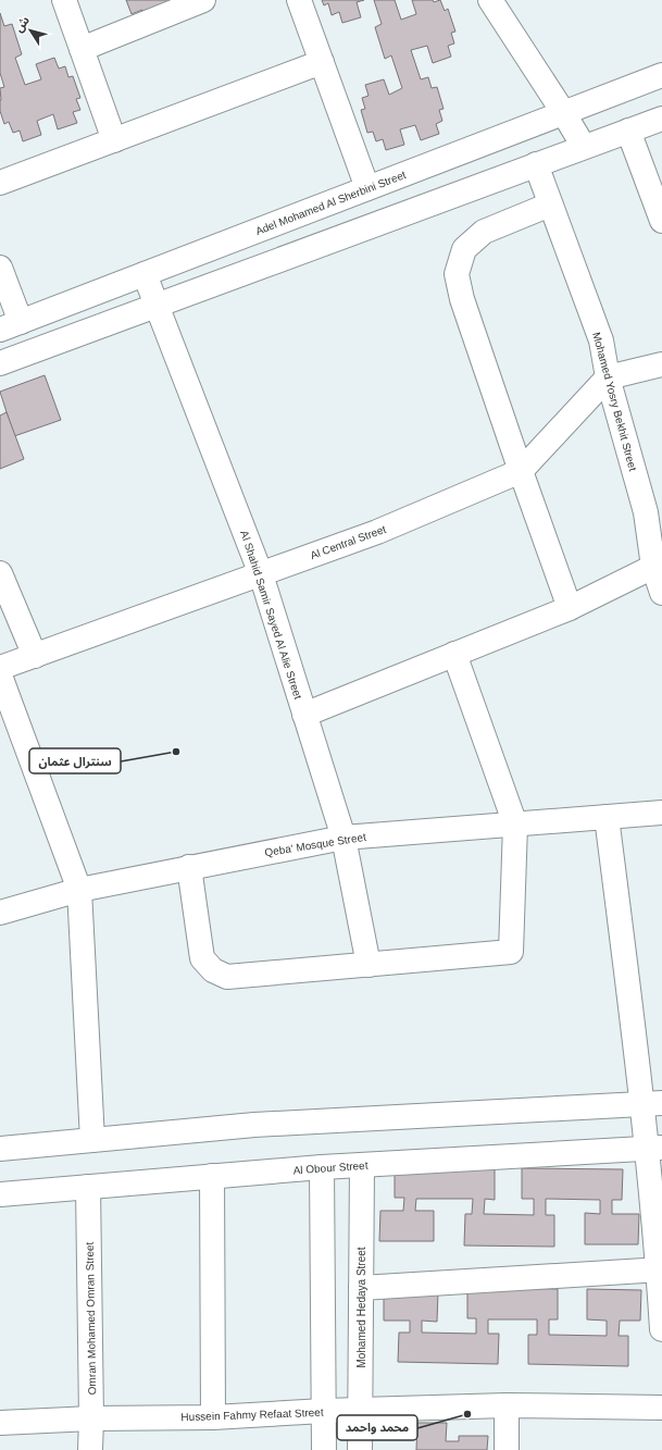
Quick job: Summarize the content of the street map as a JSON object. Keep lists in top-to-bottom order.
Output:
{
  "streets": {
    "street": [
      "Adel Mohamed Al Sherbini Street",
      "Mohamed Yosry Bekhit Street",
      "Al Central Street",
      "Al Shahid Samir Sayed Al Alie Street",
      "Qeba' Mosque Street",
      "Al Obour Street",
      "Mohamed Hedaya Street",
      "Omran Mohamed Omran Street",
      "Hussein Fahmy Refaat Street"
    ]
  },
  "crossings": [
    ["Adel Mohamed Al Sherbini Street", "Al Shahid Samir Sayed Al Alie Street"],
    ["Mohamed Yosry Bekhit Street", "Al Central Street"],
    ["Al Central Street", "Al Shahid Samir Sayed Al Alie Street"],
    ["Al Shahid Samir Sayed Al Alie Street", "Qeba' Mosque Street"],
    ["Al Obour Street", "Mohamed Hedaya Street"],
    ["Al Obour Street", "Omran Mohamed Omran Street"],
    ["Mohamed Hedaya Street", "Hussein Fahmy Refaat Street"],
    ["Omran Mohamed Omran Street", "Hussein Fahmy Refaat Street"]
  ],
  "places": ["سنترال عثمان", "محمد واحمد"],
  "north": "top left"
}
